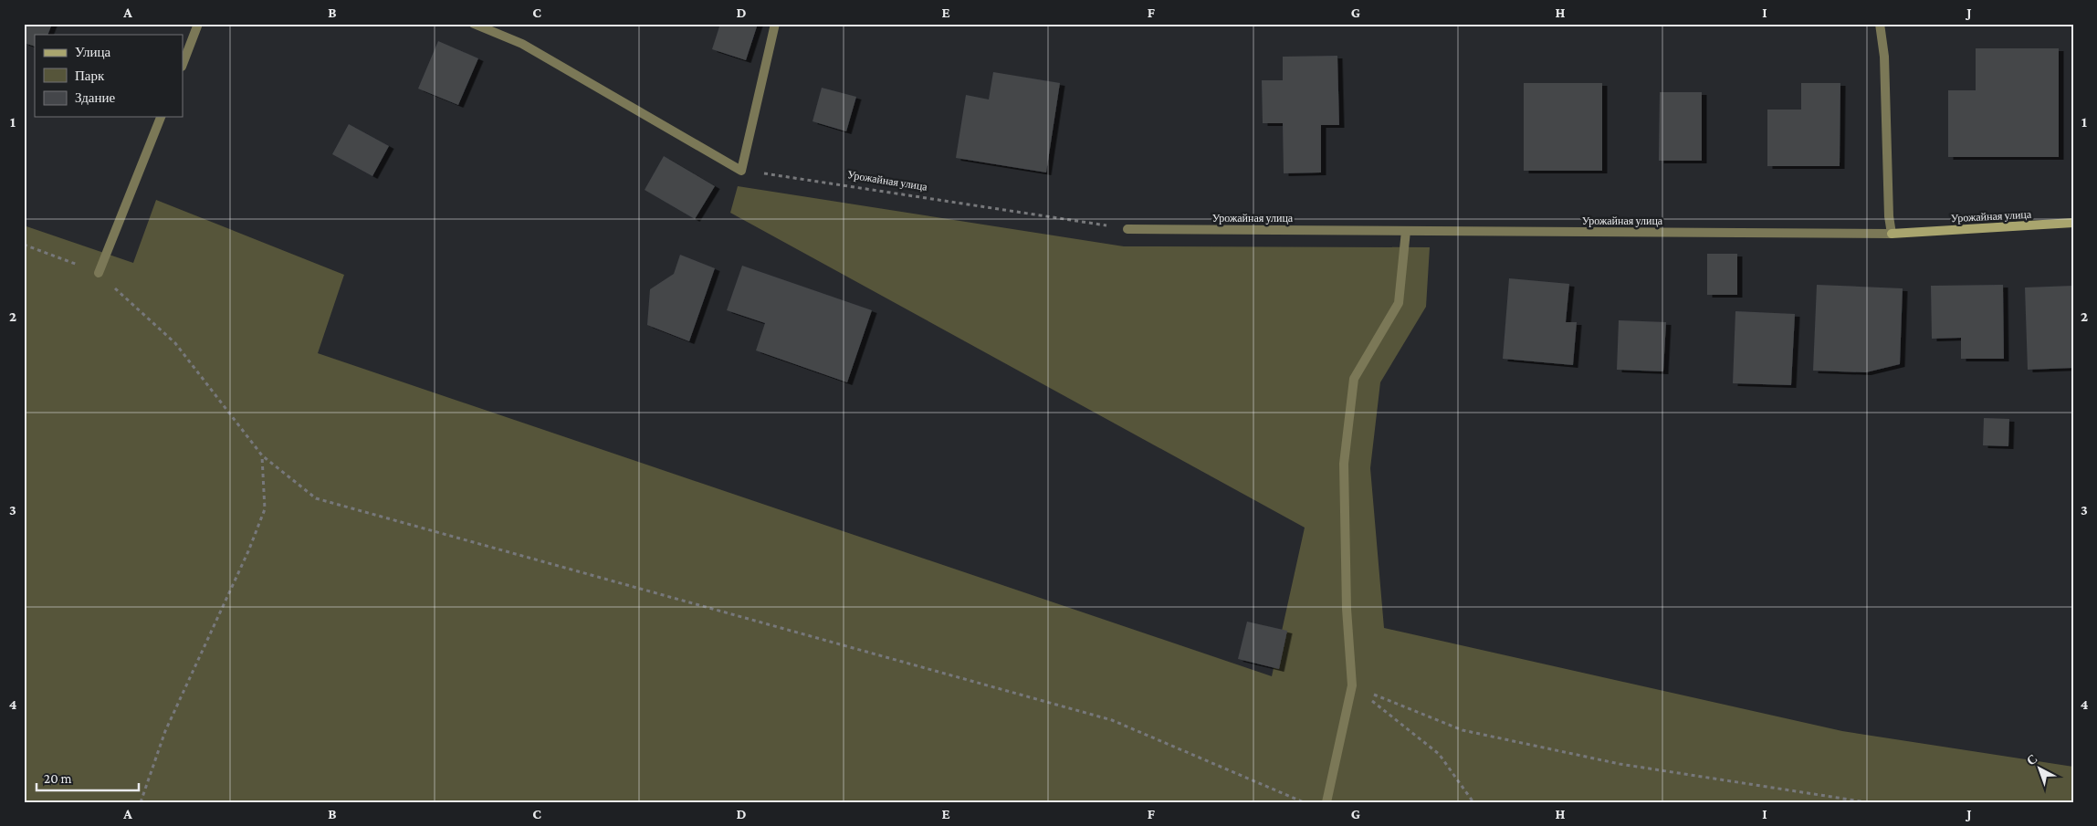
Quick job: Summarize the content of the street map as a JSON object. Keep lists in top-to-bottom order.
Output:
{
  "streets": {
    "street": ["Урожайная улица"]
  },
  "legend": ["Улица", "Парк", "Здание"],
  "scale_bar": "20 m",
  "north": "top left",
  "grid": {
    "columns": [
      "A",
      "B",
      "C",
      "D",
      "E",
      "F",
      "G",
      "H",
      "I",
      "J"
    ],
    "rows": [
      "1",
      "2",
      "3",
      "4"
    ]
  }
}
